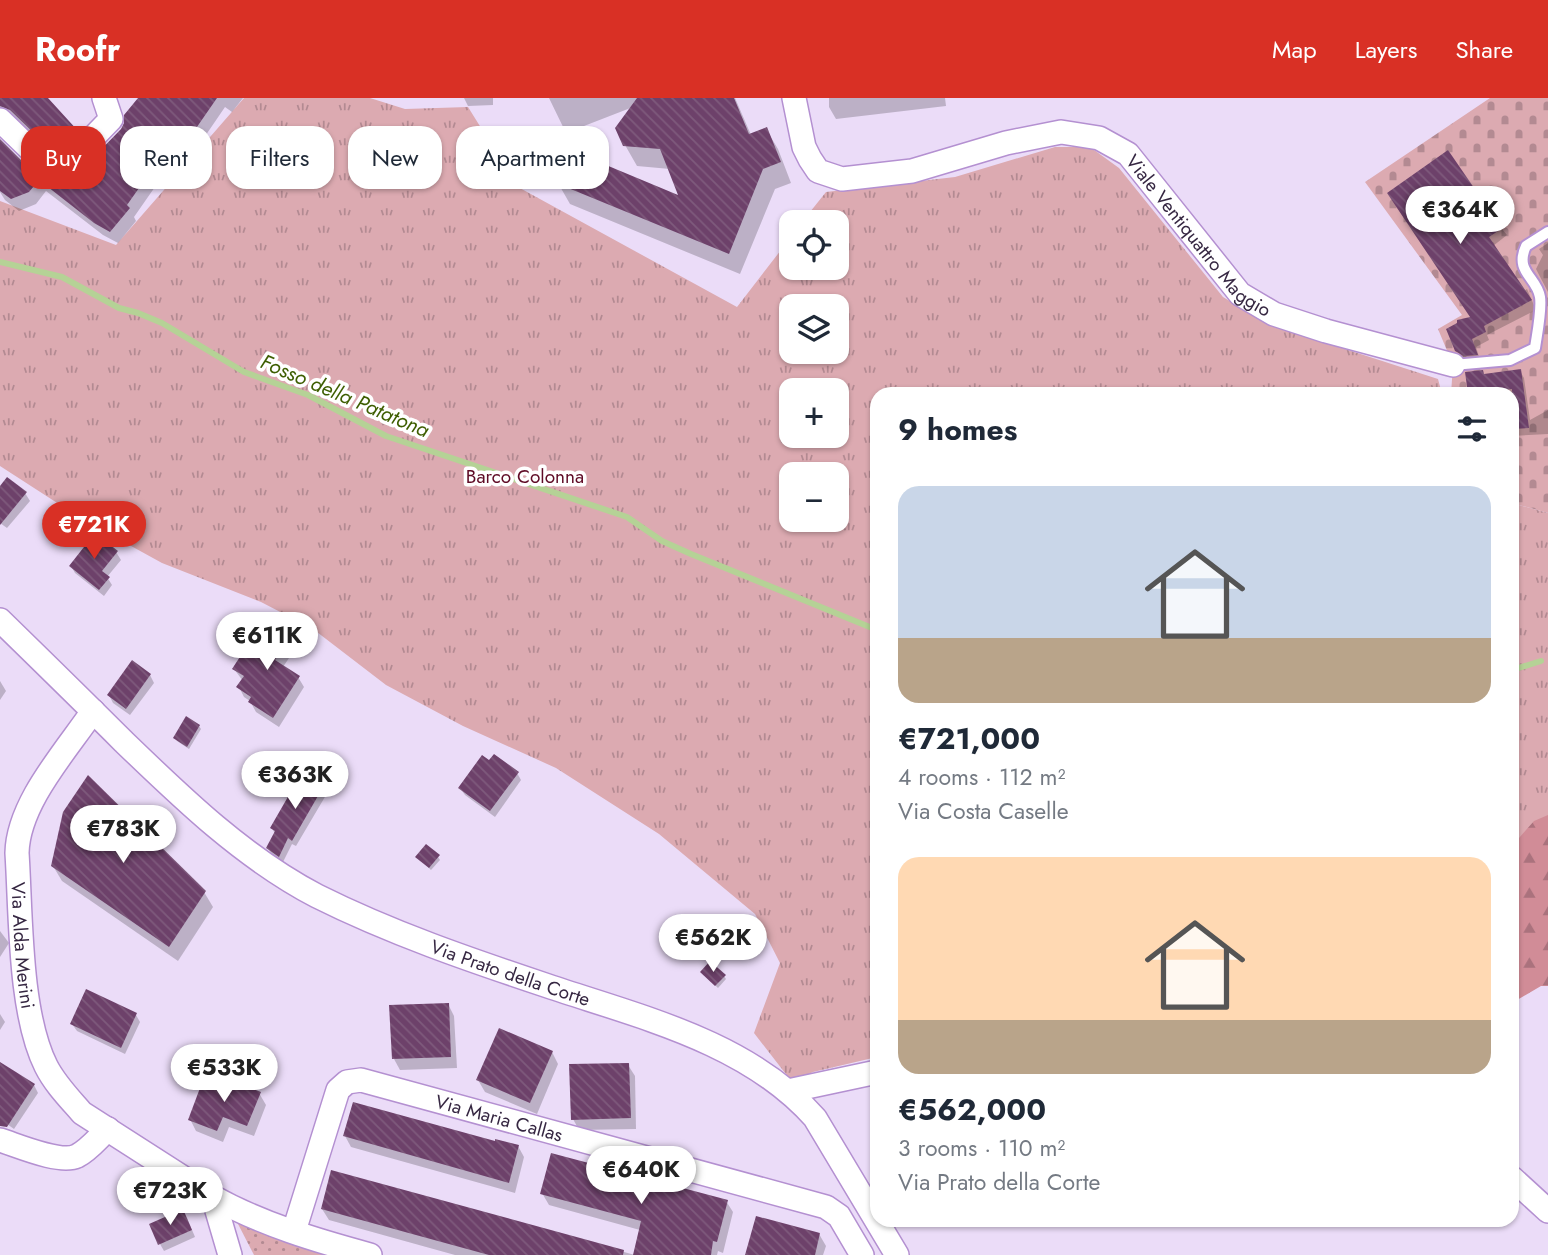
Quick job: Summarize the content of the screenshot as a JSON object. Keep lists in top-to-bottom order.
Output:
{
  "streets": {
    "street": [
      "Viale Ventiquattro Maggio",
      "Via Alda Merini",
      "Via Prato della Corte",
      "Via Maria Callas"
    ]
  },
  "crossings": [
    ["Via Alda Merini", "Via Prato della Corte"],
    ["Via Alda Merini", "Via Maria Callas"]
  ],
  "water": ["Fosso della Patatona"],
  "parks": ["Barco Colonna"],
  "page": {
    "header": "Roofr",
    "nav": ["Map", "Layers", "Share"],
    "chip": [
      "Buy",
      "Rent",
      "Filters",
      "New",
      "Apartment"
    ],
    "price": [
      "€364K",
      "€721K",
      "€611K",
      "€363K",
      "€783K",
      "€562K",
      "€533K",
      "€640K",
      "€723K"
    ],
    "map_buttons": ["+", "−"],
    "heading": "9 homes",
    "list": [
      {
        "name": "€721,000",
        "note": "4 rooms · 112 m² · Via Costa Caselle"
      },
      {
        "name": "€562,000",
        "note": "3 rooms · 110 m² · Via Prato della Corte"
      }
    ]
  }
}
